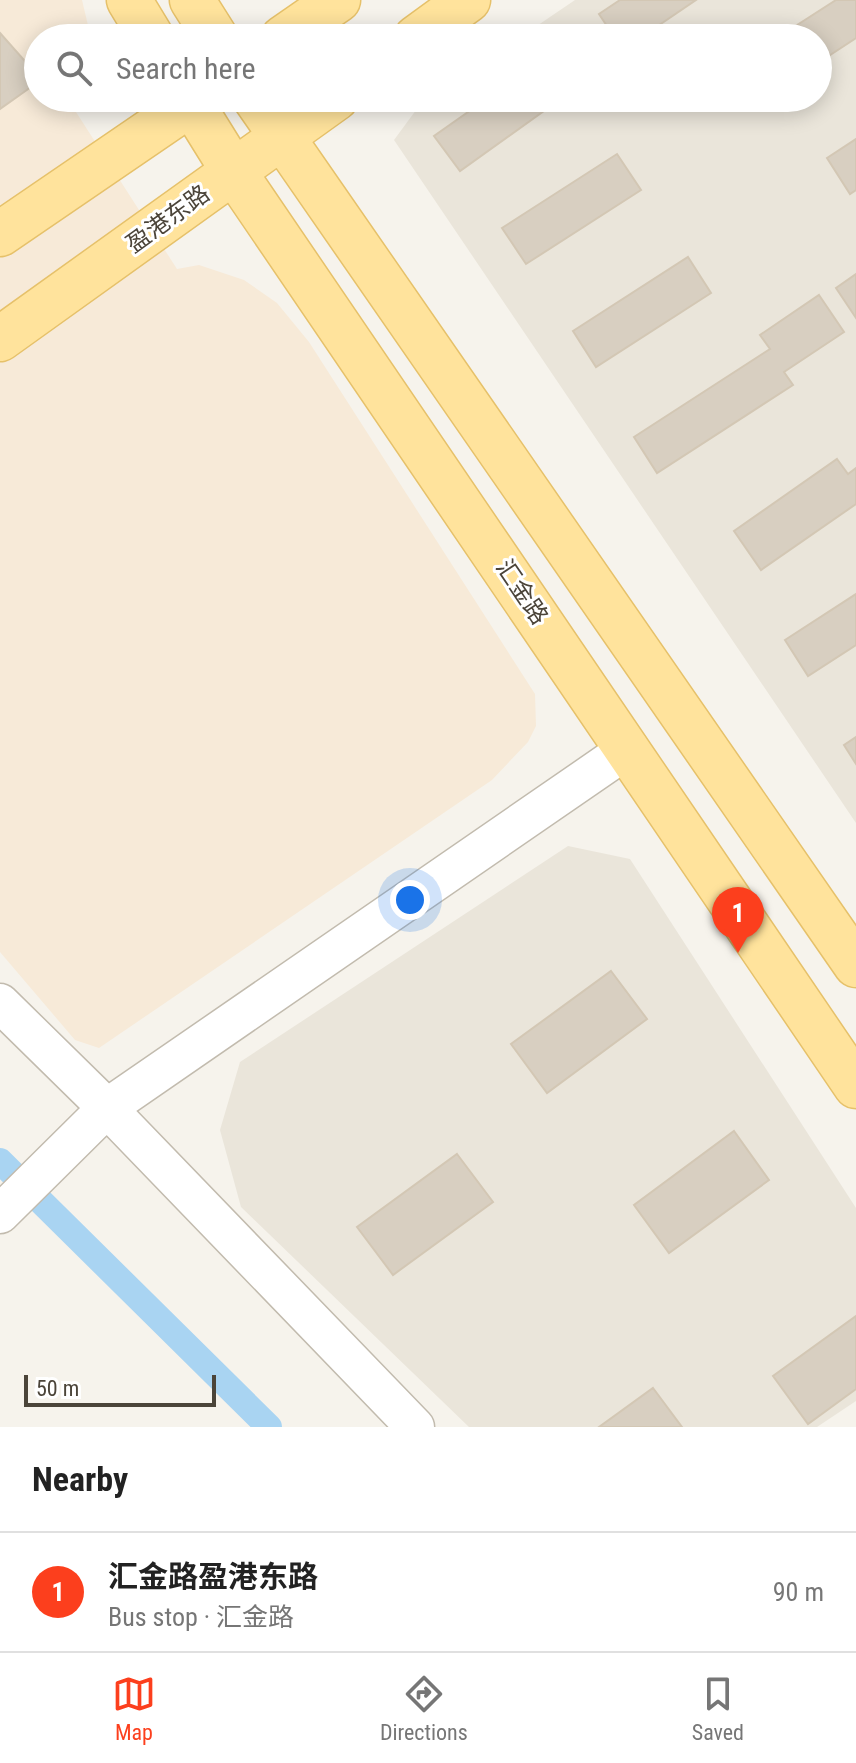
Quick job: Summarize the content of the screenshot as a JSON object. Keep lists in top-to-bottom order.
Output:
{
  "streets": {
    "main road": ["盈港东路", "汇金路"]
  },
  "crossings": [
    ["盈港东路", "汇金路"]
  ],
  "scale_bar": "50 m",
  "page": {
    "search": "Search here",
    "pins": "1",
    "scale": "50 m",
    "heading": "Nearby",
    "list": [
      {
        "mark": "1",
        "name": "汇金路盈港东路",
        "note": "Bus stop · 汇金路",
        "value": "90 m"
      }
    ],
    "nav": ["Map", "Directions", "Saved"]
  }
}
